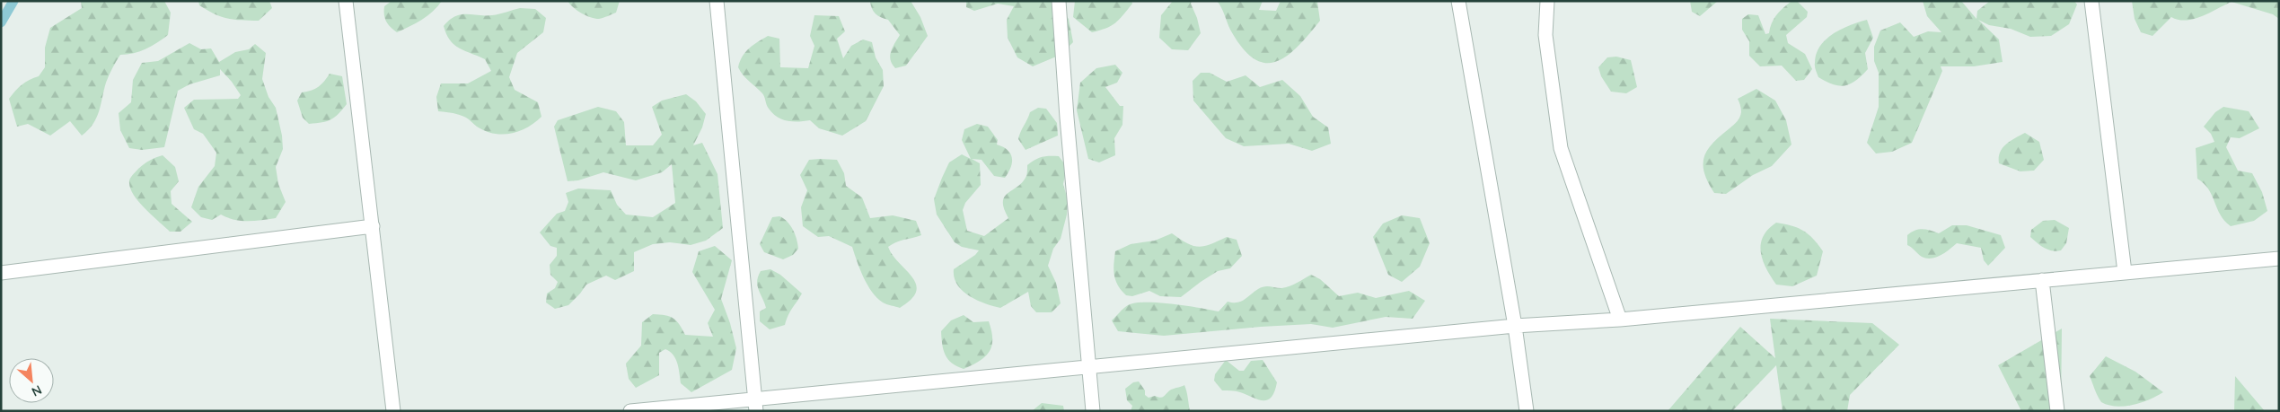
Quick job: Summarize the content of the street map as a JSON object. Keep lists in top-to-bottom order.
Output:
{
  "north": "bottom right"
}
